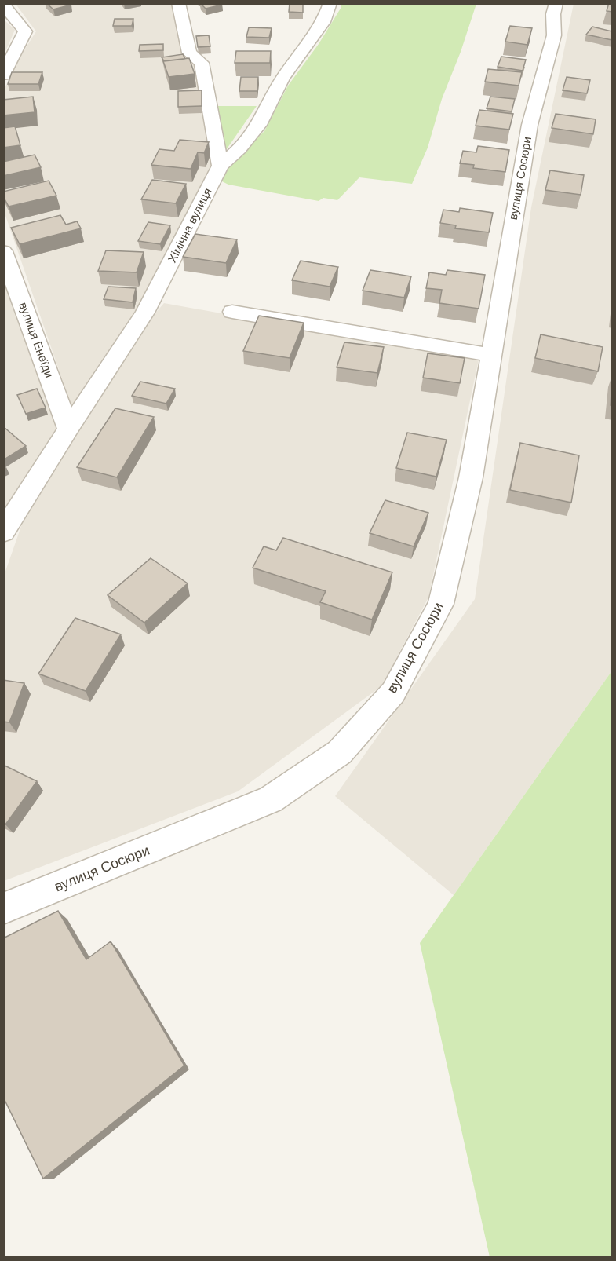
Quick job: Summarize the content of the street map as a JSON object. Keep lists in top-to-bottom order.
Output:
{
  "streets": {
    "street": ["вулиця Сосюри", "Хімічна вулиця", "вулиця Енеїди"]
  },
  "crossings": [
    ["Хімічна вулиця", "вулиця Енеїди"]
  ]
}
